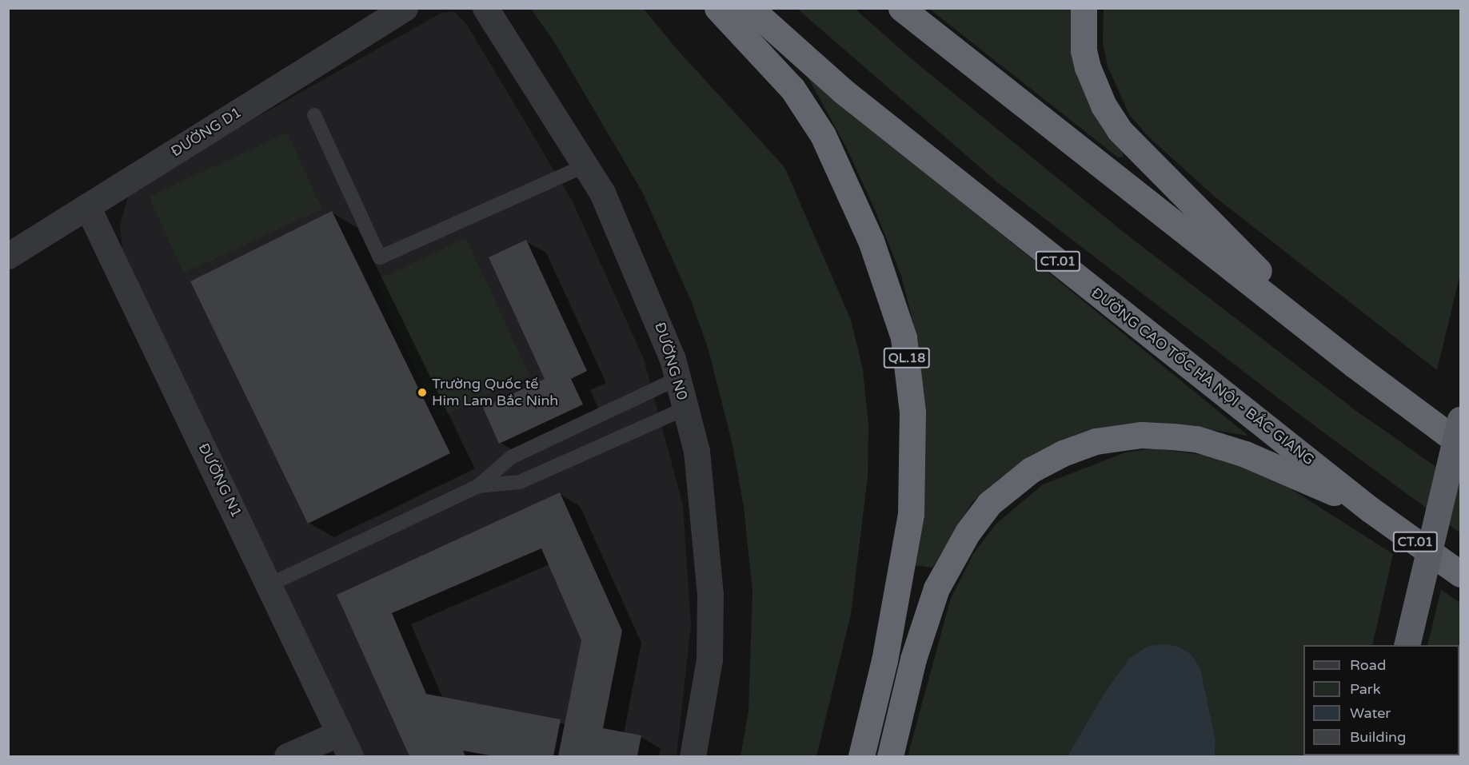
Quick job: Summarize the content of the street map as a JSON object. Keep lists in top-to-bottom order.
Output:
{
  "streets": {
    "highway": ["CT.01", "QL.18", "ĐƯỜNG CAO TỐC HÀ NỘI - BẮC GIANG"],
    "street": ["ĐƯỜNG D1", "ĐƯỜNG N0", "ĐƯỜNG N1"]
  },
  "crossings": [
    ["ĐƯỜNG D1", "ĐƯỜNG N1"]
  ],
  "places": ["Trường Quốc tế Him Lam Bắc Ninh"],
  "legend": [
    "Road",
    "Park",
    "Water",
    "Building"
  ]
}
